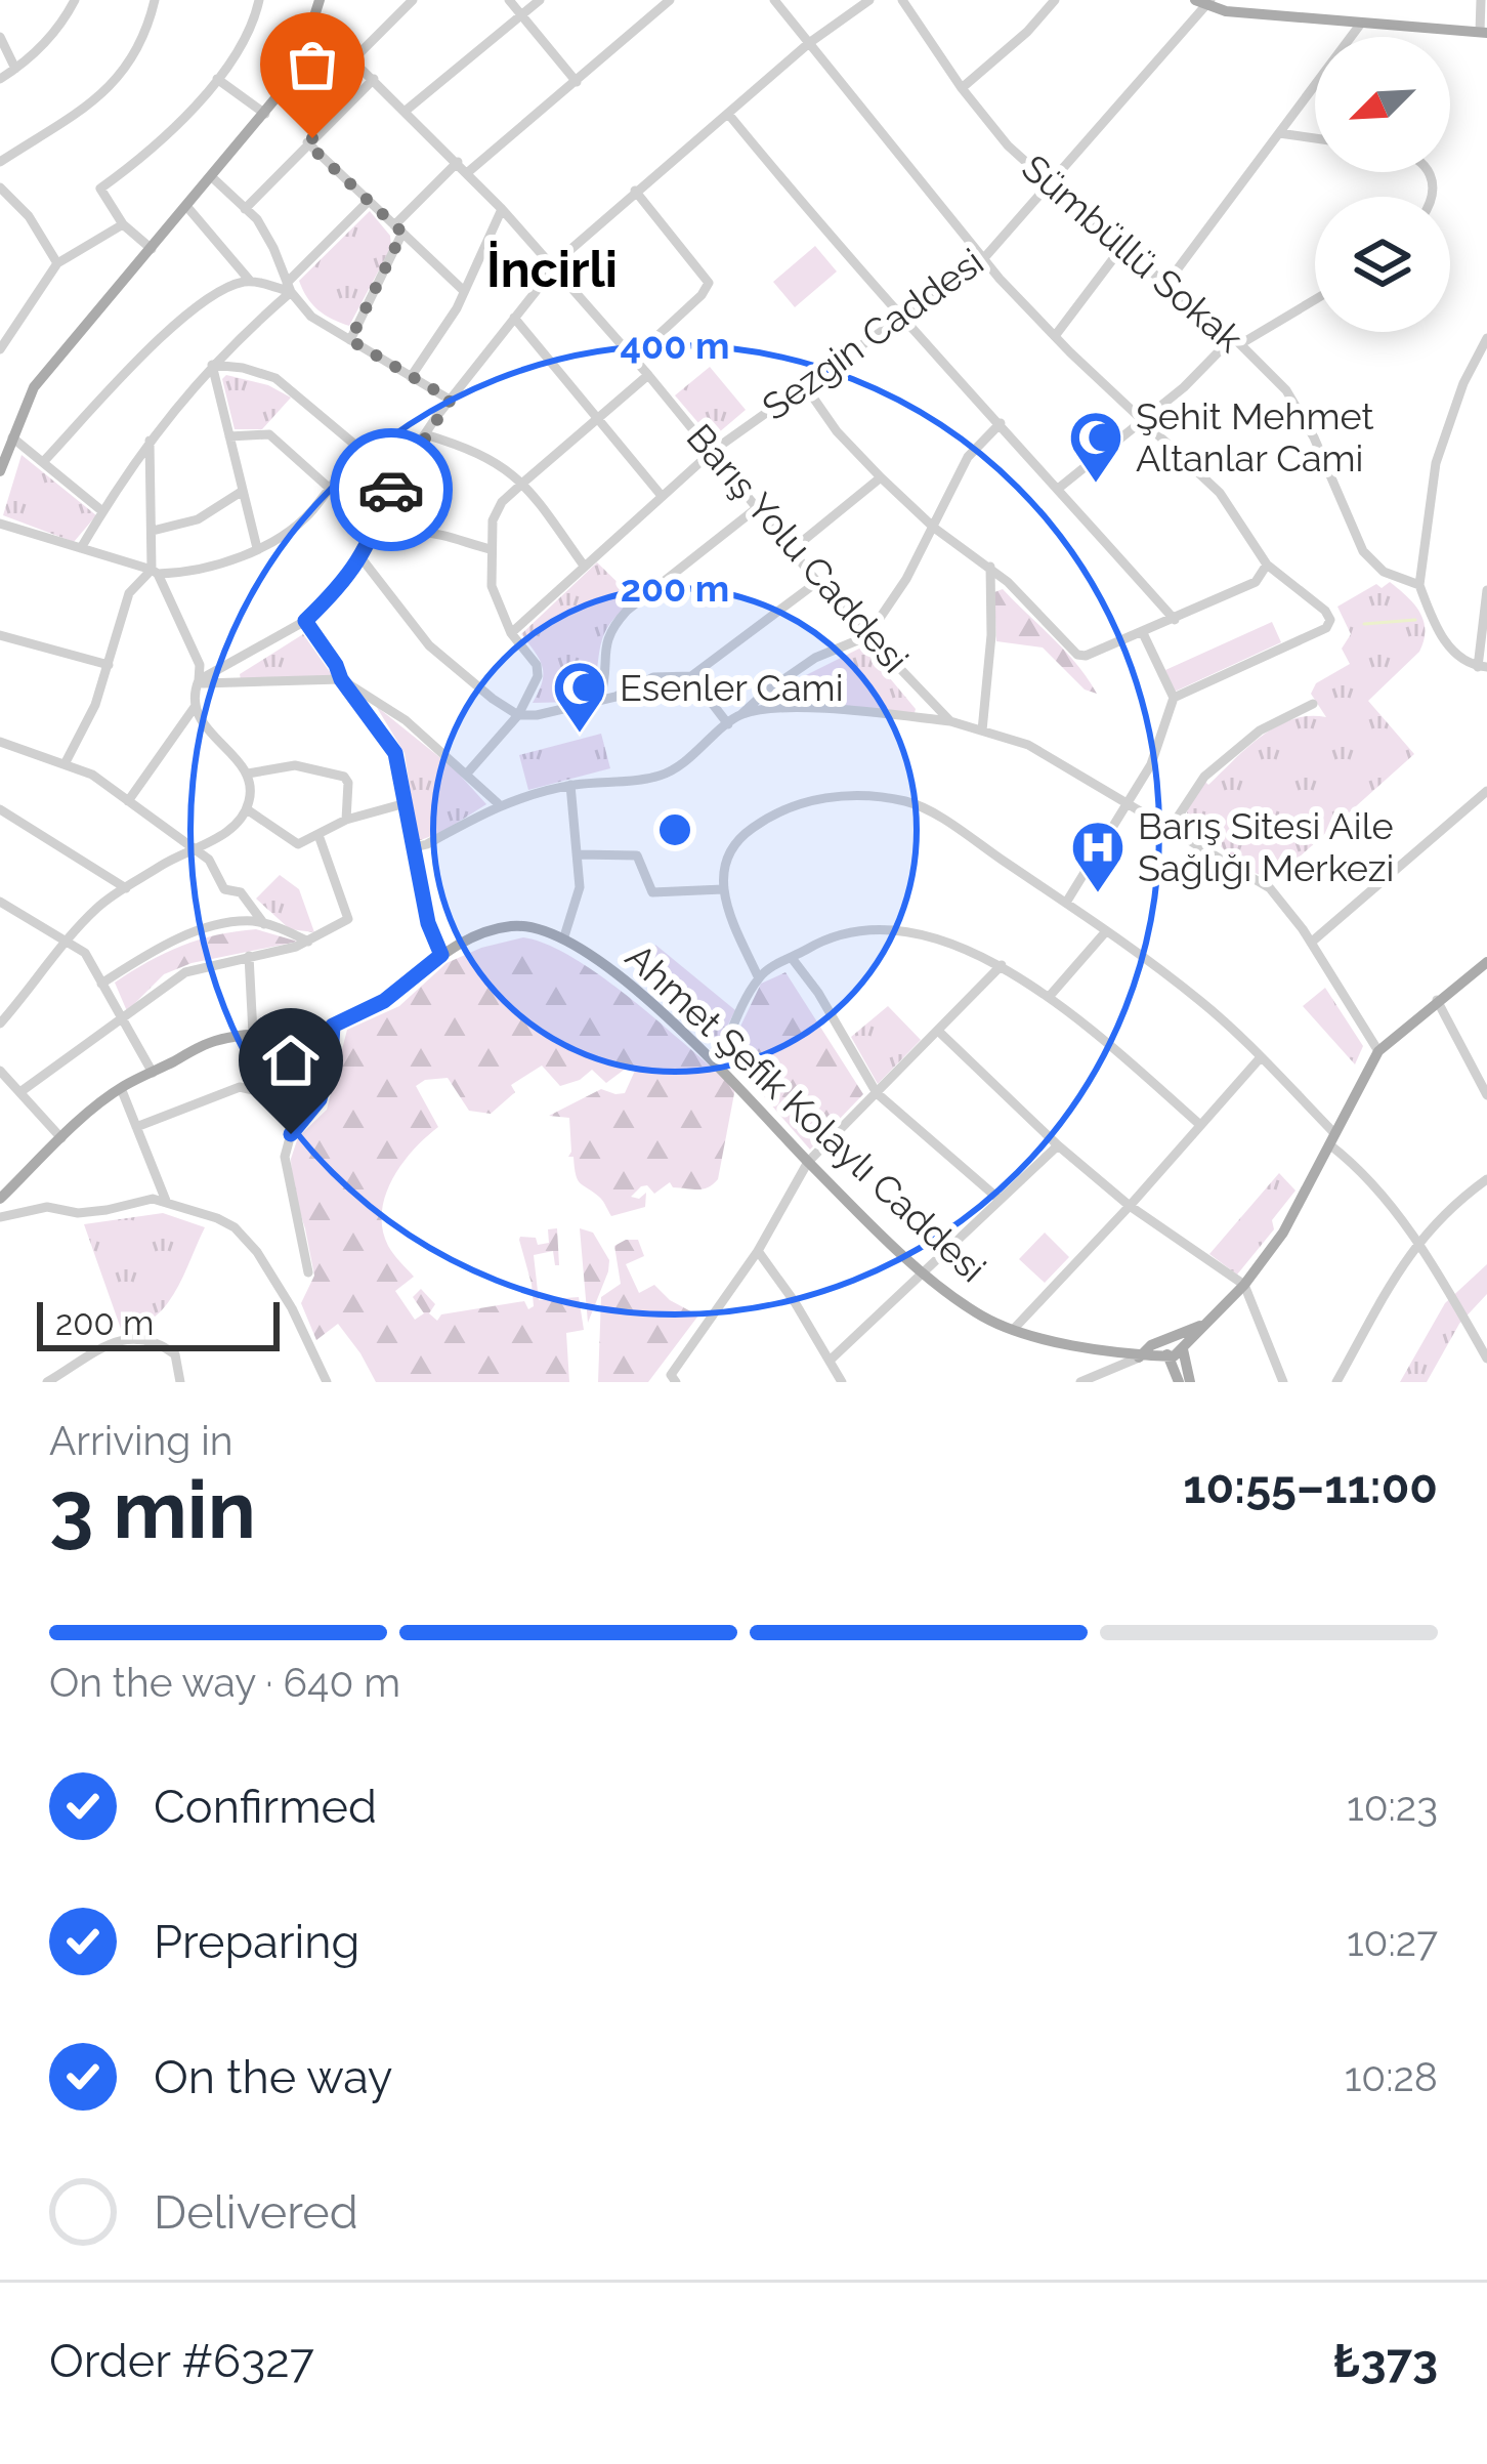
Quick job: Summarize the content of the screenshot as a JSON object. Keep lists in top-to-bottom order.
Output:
{
  "streets": {
    "main road": ["Ahmet Şefik Kolaylı Caddesi"],
    "street": ["Sümbüllü Sokak", "Sezgin Caddesi", "Barış Yolu Caddesi"]
  },
  "crossings": [
    ["Sümbüllü Sokak", "Sezgin Caddesi"],
    ["Sezgin Caddesi", "Barış Yolu Caddesi"]
  ],
  "districts": ["İncirli"],
  "places": {
    "mosque": ["Şehit Mehmet Altanlar Cami", "Esenler Cami"],
    "hospital": ["Barış Sitesi Aile Sağlığı Merkezi"]
  },
  "scale_bar": "200 m",
  "north": "bottom left",
  "page": {
    "scale": "200 m",
    "heading": ["3 min", "Arriving in", "10:55–11:00"],
    "panel": ["Order #6327", "₺373"],
    "bar": "On the way · 640 m",
    "list": [
      ["Confirmed", "10:23"],
      ["Preparing", "10:27"],
      ["On the way", "10:28"],
      "Delivered"
    ]
  },
  "rings": ["400 m", "200 m"]
}
